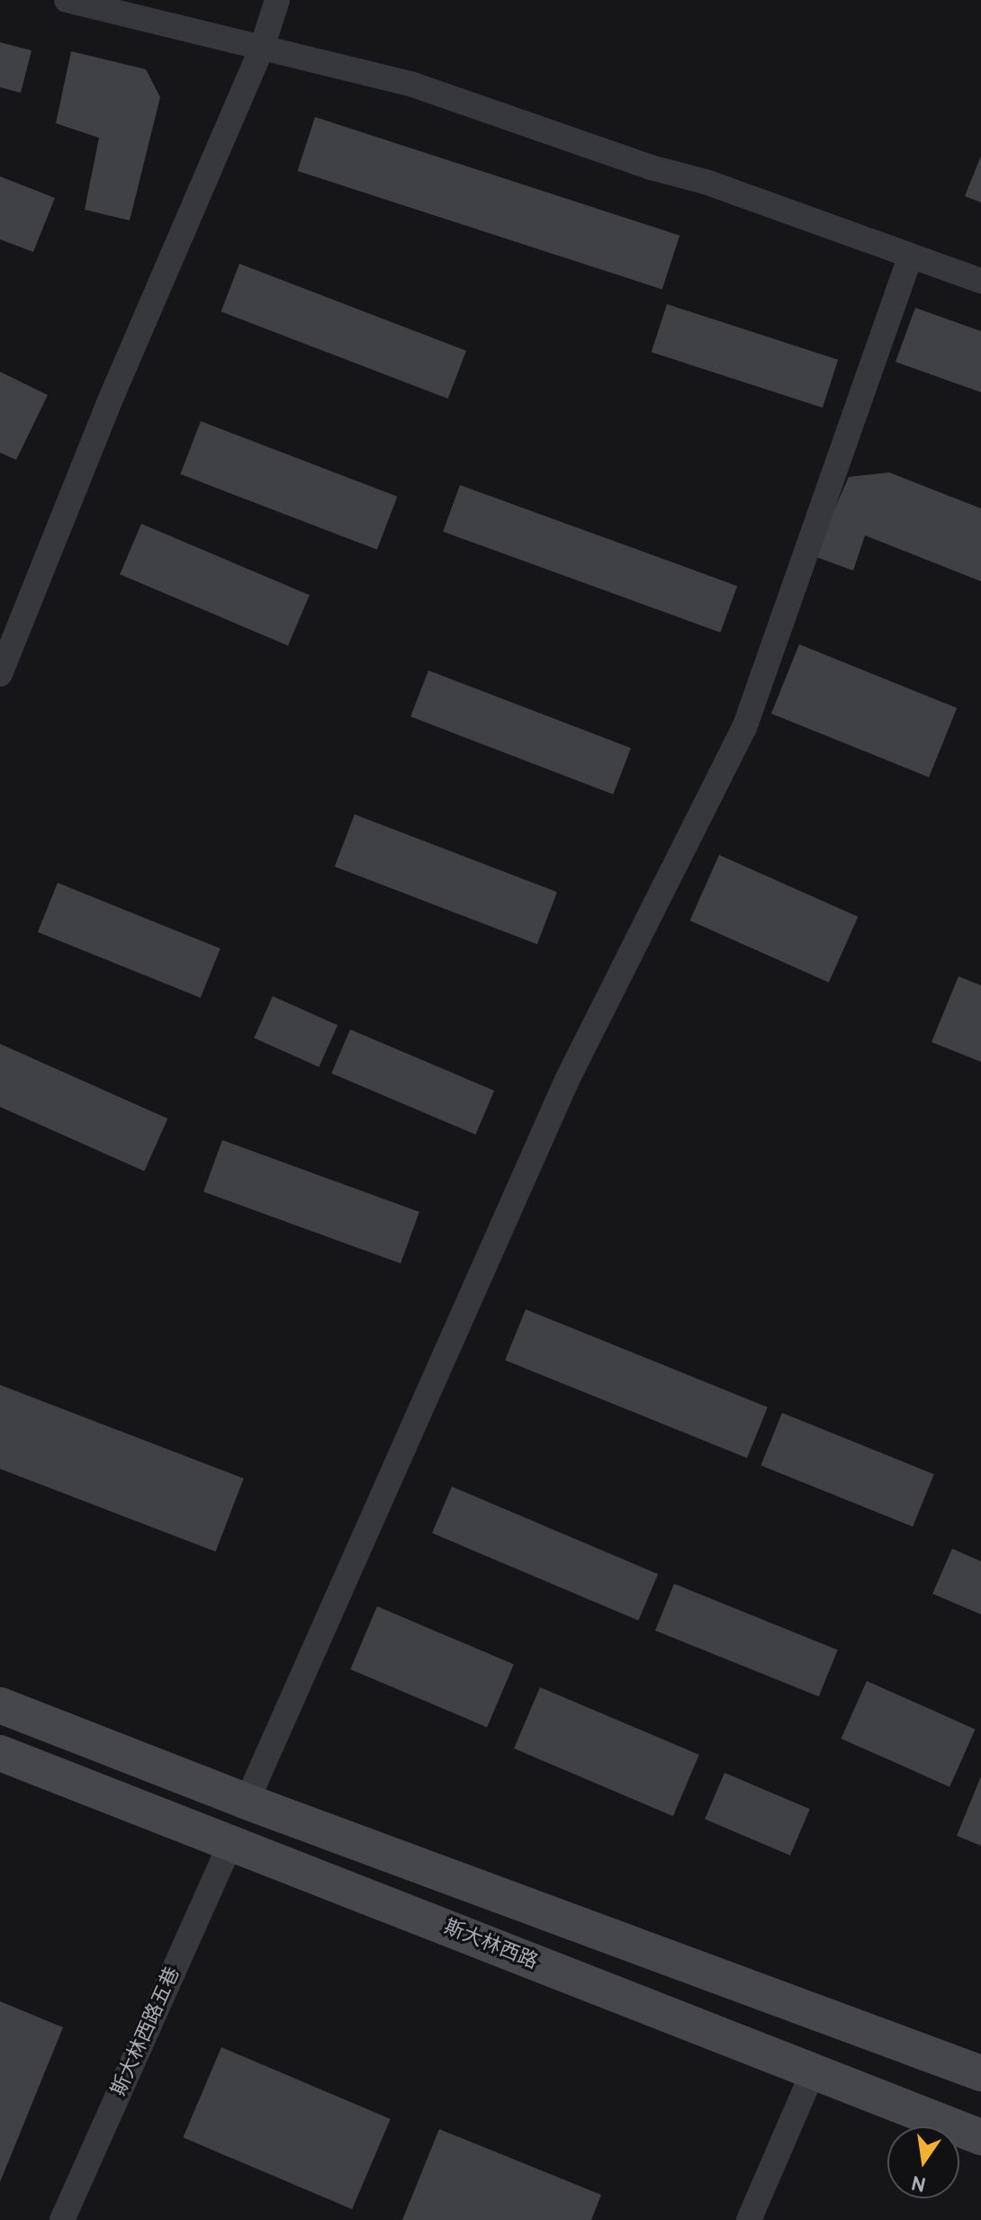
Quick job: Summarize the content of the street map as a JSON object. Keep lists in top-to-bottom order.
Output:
{
  "streets": {
    "main road": ["斯大林西路"],
    "street": ["斯大林西路五巷"]
  },
  "crossings": [
    ["斯大林西路", "斯大林西路五巷"]
  ],
  "north": "bottom"
}
